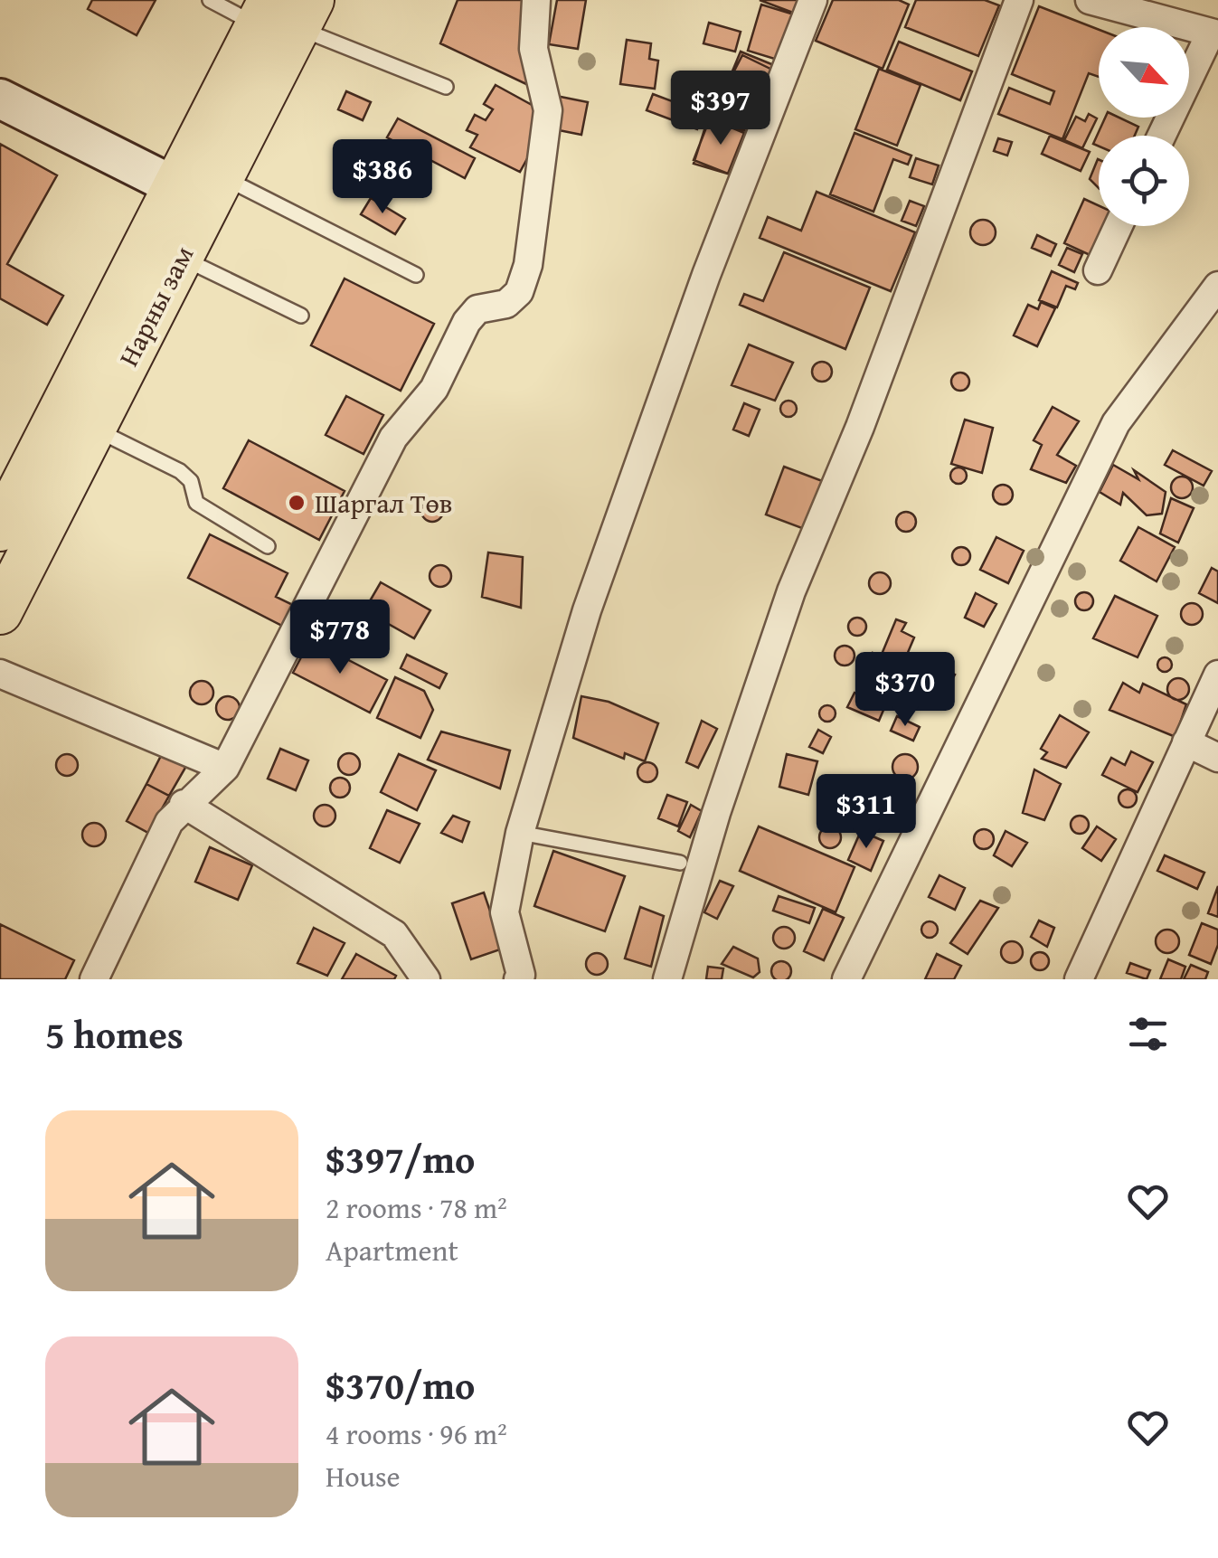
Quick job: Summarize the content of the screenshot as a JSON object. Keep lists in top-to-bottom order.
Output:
{
  "streets": {
    "main road": ["Нарны зам"]
  },
  "places": ["Шаргал Төв"],
  "north": "bottom right",
  "page": {
    "price": [
      "$397",
      "$386",
      "$778",
      "$370",
      "$311"
    ],
    "heading": "5 homes",
    "list": [
      {
        "name": "$397/mo",
        "note": "2 rooms · 78 m² · Apartment"
      },
      {
        "name": "$370/mo",
        "note": "4 rooms · 96 m² · House"
      }
    ]
  }
}
